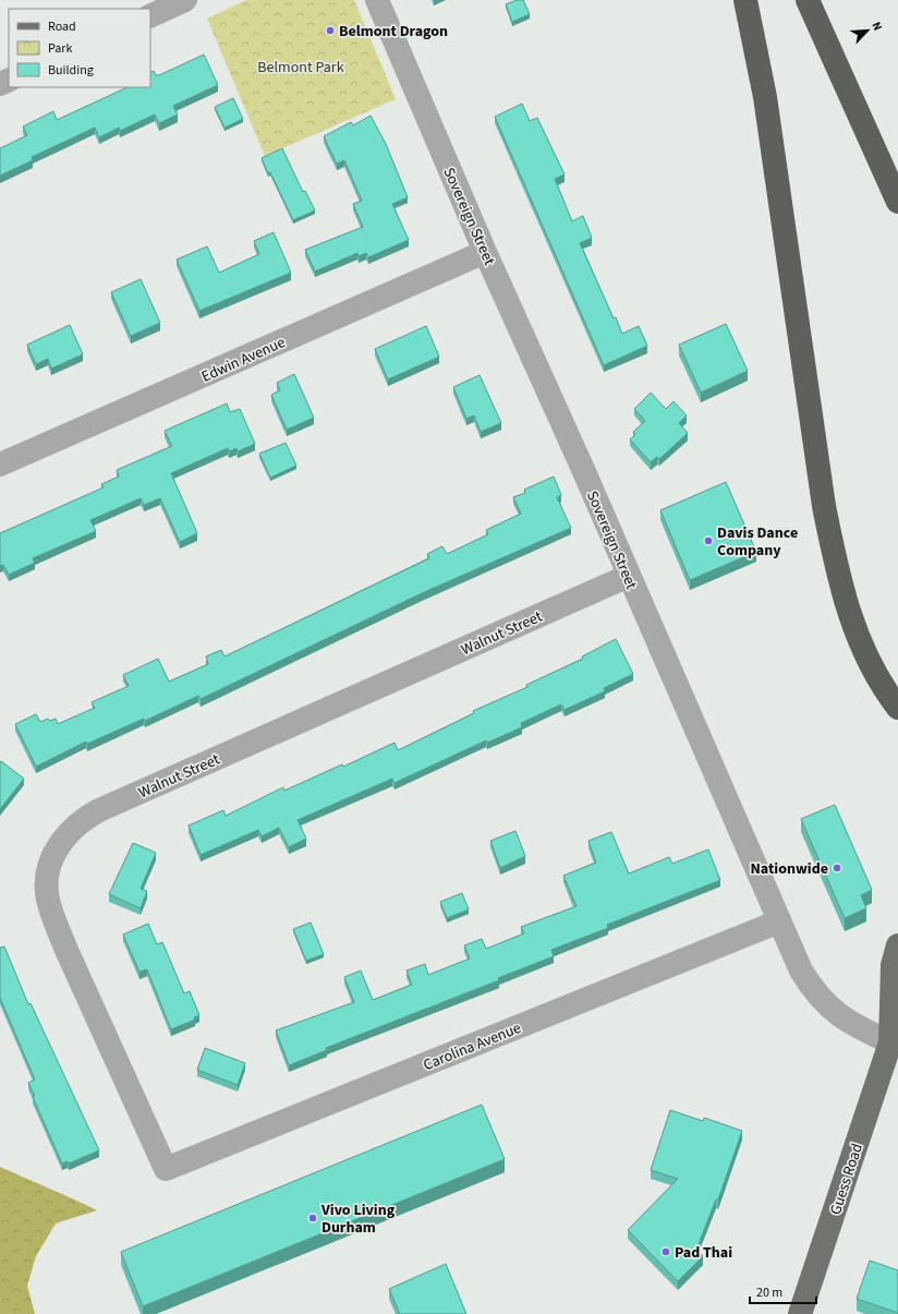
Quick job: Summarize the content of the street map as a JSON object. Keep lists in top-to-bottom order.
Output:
{
  "streets": {
    "main road": ["Guess Road"],
    "street": [
      "Sovereign Street",
      "Edwin Avenue",
      "Walnut Street",
      "Carolina Avenue"
    ]
  },
  "crossings": [
    ["Sovereign Street", "Edwin Avenue"],
    ["Sovereign Street", "Walnut Street"],
    ["Sovereign Street", "Carolina Avenue"],
    ["Sovereign Street", "Guess Road"],
    ["Walnut Street", "Carolina Avenue"]
  ],
  "parks": ["Belmont Park"],
  "places": [
    "Belmont Dragon",
    "Davis Dance Company",
    "Nationwide",
    "Vivo Living Durham",
    "Pad Thai"
  ],
  "legend": ["Road", "Park", "Building"],
  "scale_bar": "20 m",
  "north": "top right"
}
